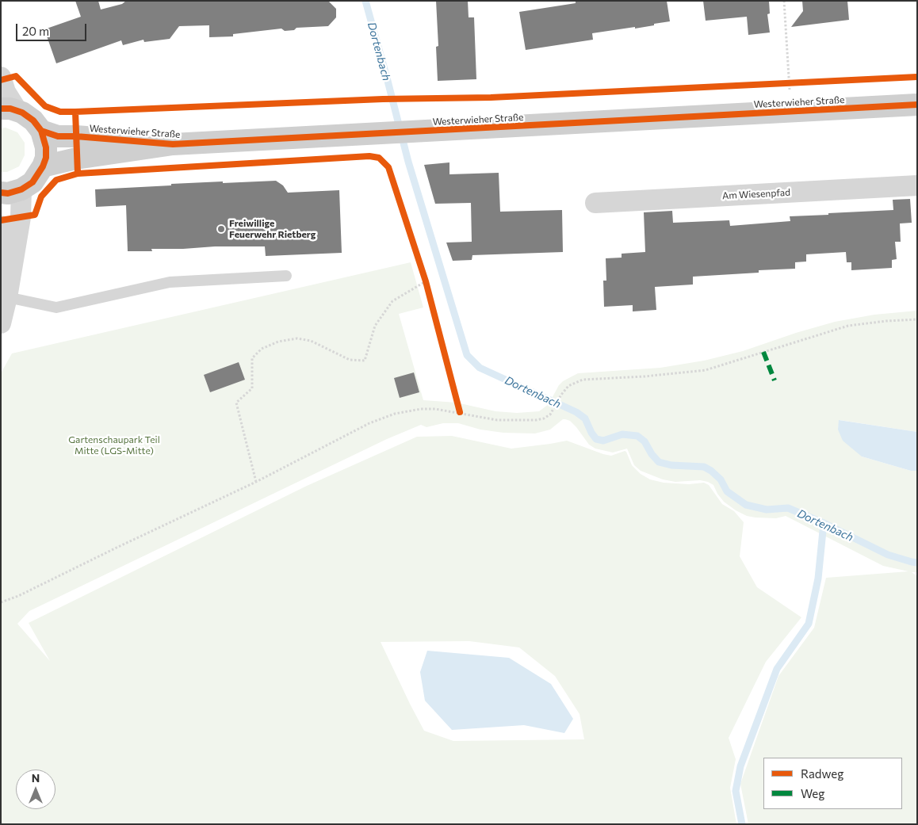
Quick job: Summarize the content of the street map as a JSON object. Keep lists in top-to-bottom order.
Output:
{
  "streets": {
    "main road": ["Westerwieher Straße"],
    "street": ["Am Wiesenpfad"]
  },
  "water": ["Dortenbach"],
  "parks": ["Gartenschaupark Teil Mitte (LGS-Mitte)"],
  "places": ["Freiwillige Feuerwehr Rietberg"],
  "legend": ["Radweg", "Weg"],
  "scale_bar": "20 m",
  "north": "top"
}
